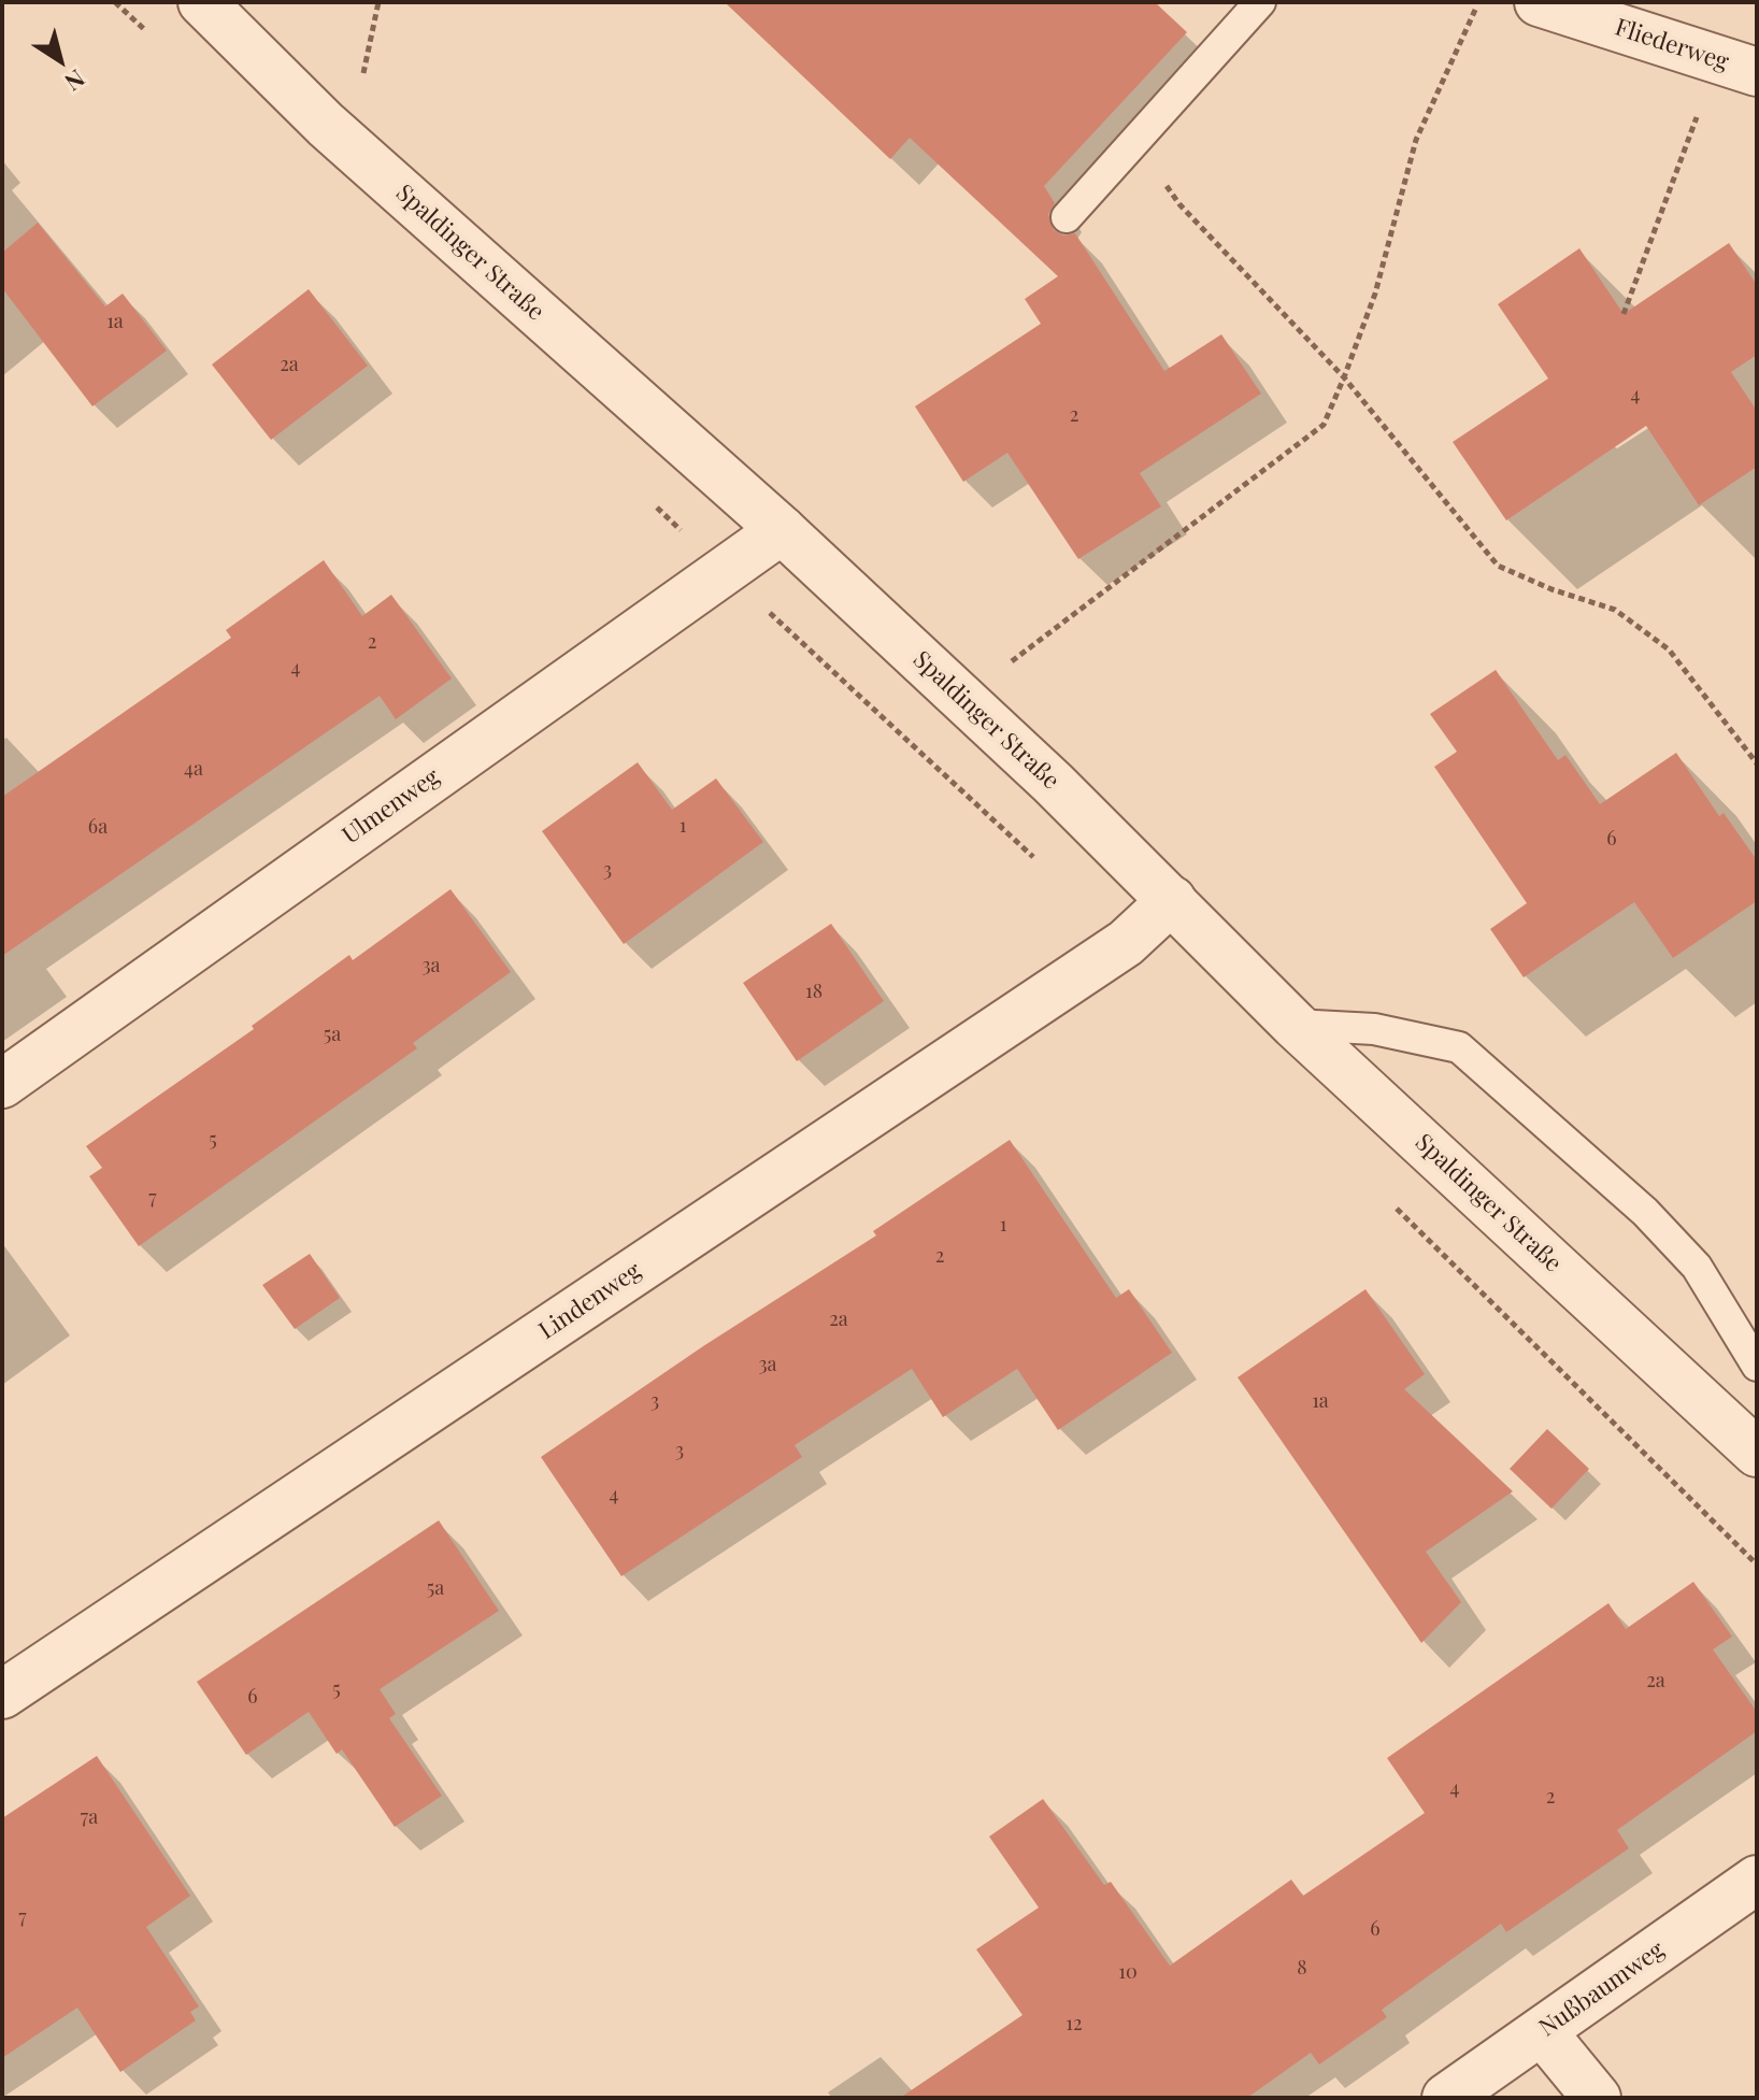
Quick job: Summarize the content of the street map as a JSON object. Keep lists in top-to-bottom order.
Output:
{
  "streets": {
    "street": [
      "Fliederweg",
      "Spaldinger Straße",
      "Ulmenweg",
      "Lindenweg",
      "Nußbaumweg"
    ]
  },
  "crossings": [
    ["Spaldinger Straße", "Ulmenweg"],
    ["Spaldinger Straße", "Lindenweg"]
  ],
  "house_numbers": [
    "1a",
    "2a",
    "4",
    "2",
    "2",
    "4",
    "4a",
    "1",
    "6a",
    "6",
    "3",
    "3a",
    "18",
    "5a",
    "5",
    "7",
    "1",
    "2",
    "2a",
    "3a",
    "3",
    "1a",
    "3",
    "4",
    "5a",
    "2a",
    "5",
    "6",
    "4",
    "2",
    "7a",
    "7",
    "6",
    "8",
    "10",
    "12"
  ],
  "north": "bottom right"
}
